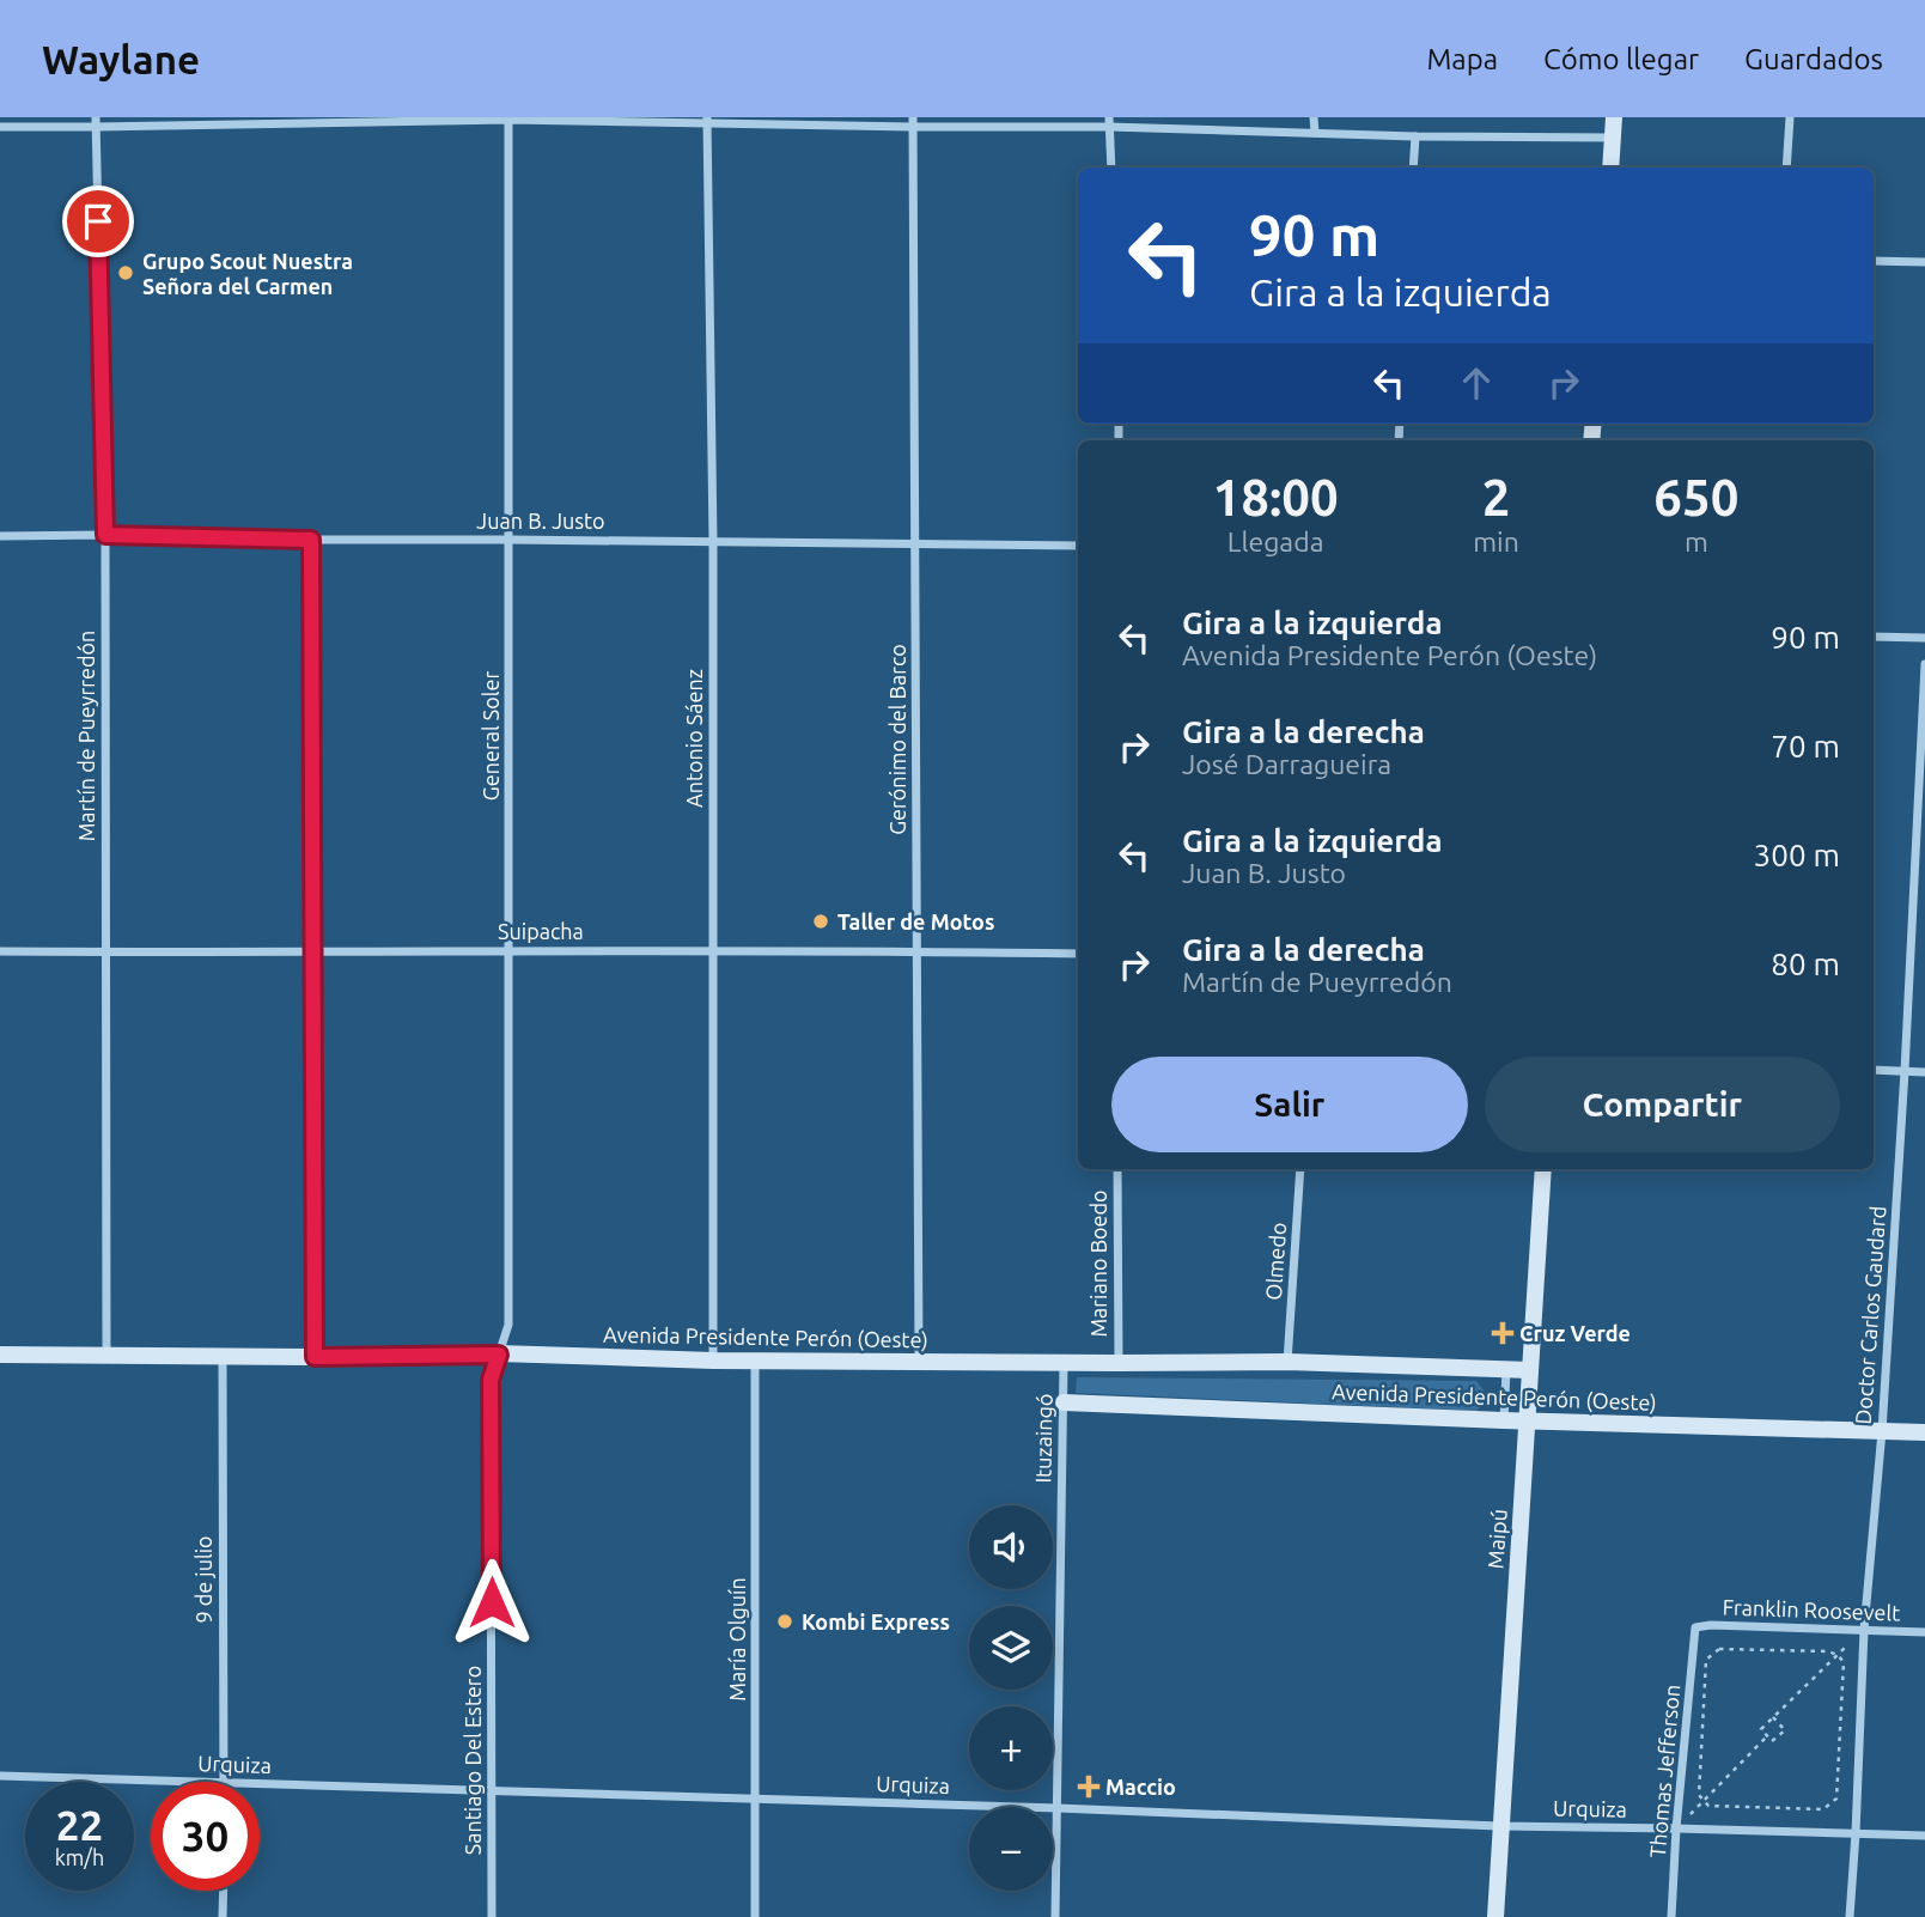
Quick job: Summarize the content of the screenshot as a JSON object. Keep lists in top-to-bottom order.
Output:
{
  "streets": {
    "main road": ["Avenida Presidente Perón (Oeste)", "Maipú"],
    "street": [
      "Juan B. Justo",
      "Martín de Pueyrredón",
      "General Soler",
      "Antonio Sáenz",
      "Gerónimo del Barco",
      "Suipacha",
      "Olmedo",
      "Mariano Boedo",
      "Doctor Carlos Gaudard",
      "Ituzaingó",
      "9 de julio",
      "Franklin Roosevelt",
      "María Olguín",
      "Santiago Del Estero",
      "Urquiza",
      "Thomas Jefferson"
    ]
  },
  "crossings": [
    ["Juan B. Justo", "Martín de Pueyrredón"],
    ["Juan B. Justo", "General Soler"],
    ["Juan B. Justo", "Antonio Sáenz"],
    ["Juan B. Justo", "Gerónimo del Barco"],
    ["Martín de Pueyrredón", "Suipacha"],
    ["Martín de Pueyrredón", "Avenida Presidente Perón (Oeste)"],
    ["General Soler", "Suipacha"],
    ["General Soler", "Avenida Presidente Perón (Oeste)"],
    ["General Soler", "Santiago Del Estero"],
    ["Antonio Sáenz", "Suipacha"],
    ["Antonio Sáenz", "Avenida Presidente Perón (Oeste)"],
    ["Gerónimo del Barco", "Suipacha"],
    ["Gerónimo del Barco", "Avenida Presidente Perón (Oeste)"],
    ["Olmedo", "Avenida Presidente Perón (Oeste)"],
    ["Mariano Boedo", "Avenida Presidente Perón (Oeste)"],
    ["Doctor Carlos Gaudard", "Avenida Presidente Perón (Oeste)"],
    ["Doctor Carlos Gaudard", "Franklin Roosevelt"],
    ["Doctor Carlos Gaudard", "Urquiza"],
    ["Avenida Presidente Perón (Oeste)", "Ituzaingó"],
    ["Avenida Presidente Perón (Oeste)", "Maipú"],
    ["Avenida Presidente Perón (Oeste)", "9 de julio"],
    ["Avenida Presidente Perón (Oeste)", "María Olguín"],
    ["Avenida Presidente Perón (Oeste)", "Santiago Del Estero"],
    ["Ituzaingó", "Urquiza"],
    ["Maipú", "Urquiza"],
    ["Franklin Roosevelt", "Thomas Jefferson"],
    ["María Olguín", "Urquiza"],
    ["Santiago Del Estero", "Urquiza"],
    ["Urquiza", "Thomas Jefferson"]
  ],
  "places": {
    "other": ["Grupo Scout Nuestra Señora del Carmen", "Taller de Motos", "Kombi Express"],
    "health": ["Cruz Verde", "Maccio"]
  },
  "page": {
    "header": "Waylane",
    "nav": ["Mapa", "Cómo llegar", "Guardados"],
    "turn": ["90 m", "Gira a la izquierda"],
    "eta": [
      "18:00",
      "Llegada",
      "2",
      "min",
      "650",
      "m"
    ],
    "list": [
      {
        "name": "Gira a la izquierda",
        "note": "Avenida Presidente Perón (Oeste)",
        "value": "90 m"
      },
      {
        "name": "Gira a la derecha",
        "note": "José Darragueira",
        "value": "70 m"
      },
      {
        "name": "Gira a la izquierda",
        "note": "Juan B. Justo",
        "value": "300 m"
      },
      {
        "name": "Gira a la derecha",
        "note": "Martín de Pueyrredón",
        "value": "80 m"
      }
    ],
    "buttons": ["Salir", "Compartir"],
    "map_buttons": ["+", "−"],
    "speed": "22 km/h",
    "limit": "30"
  }
}
